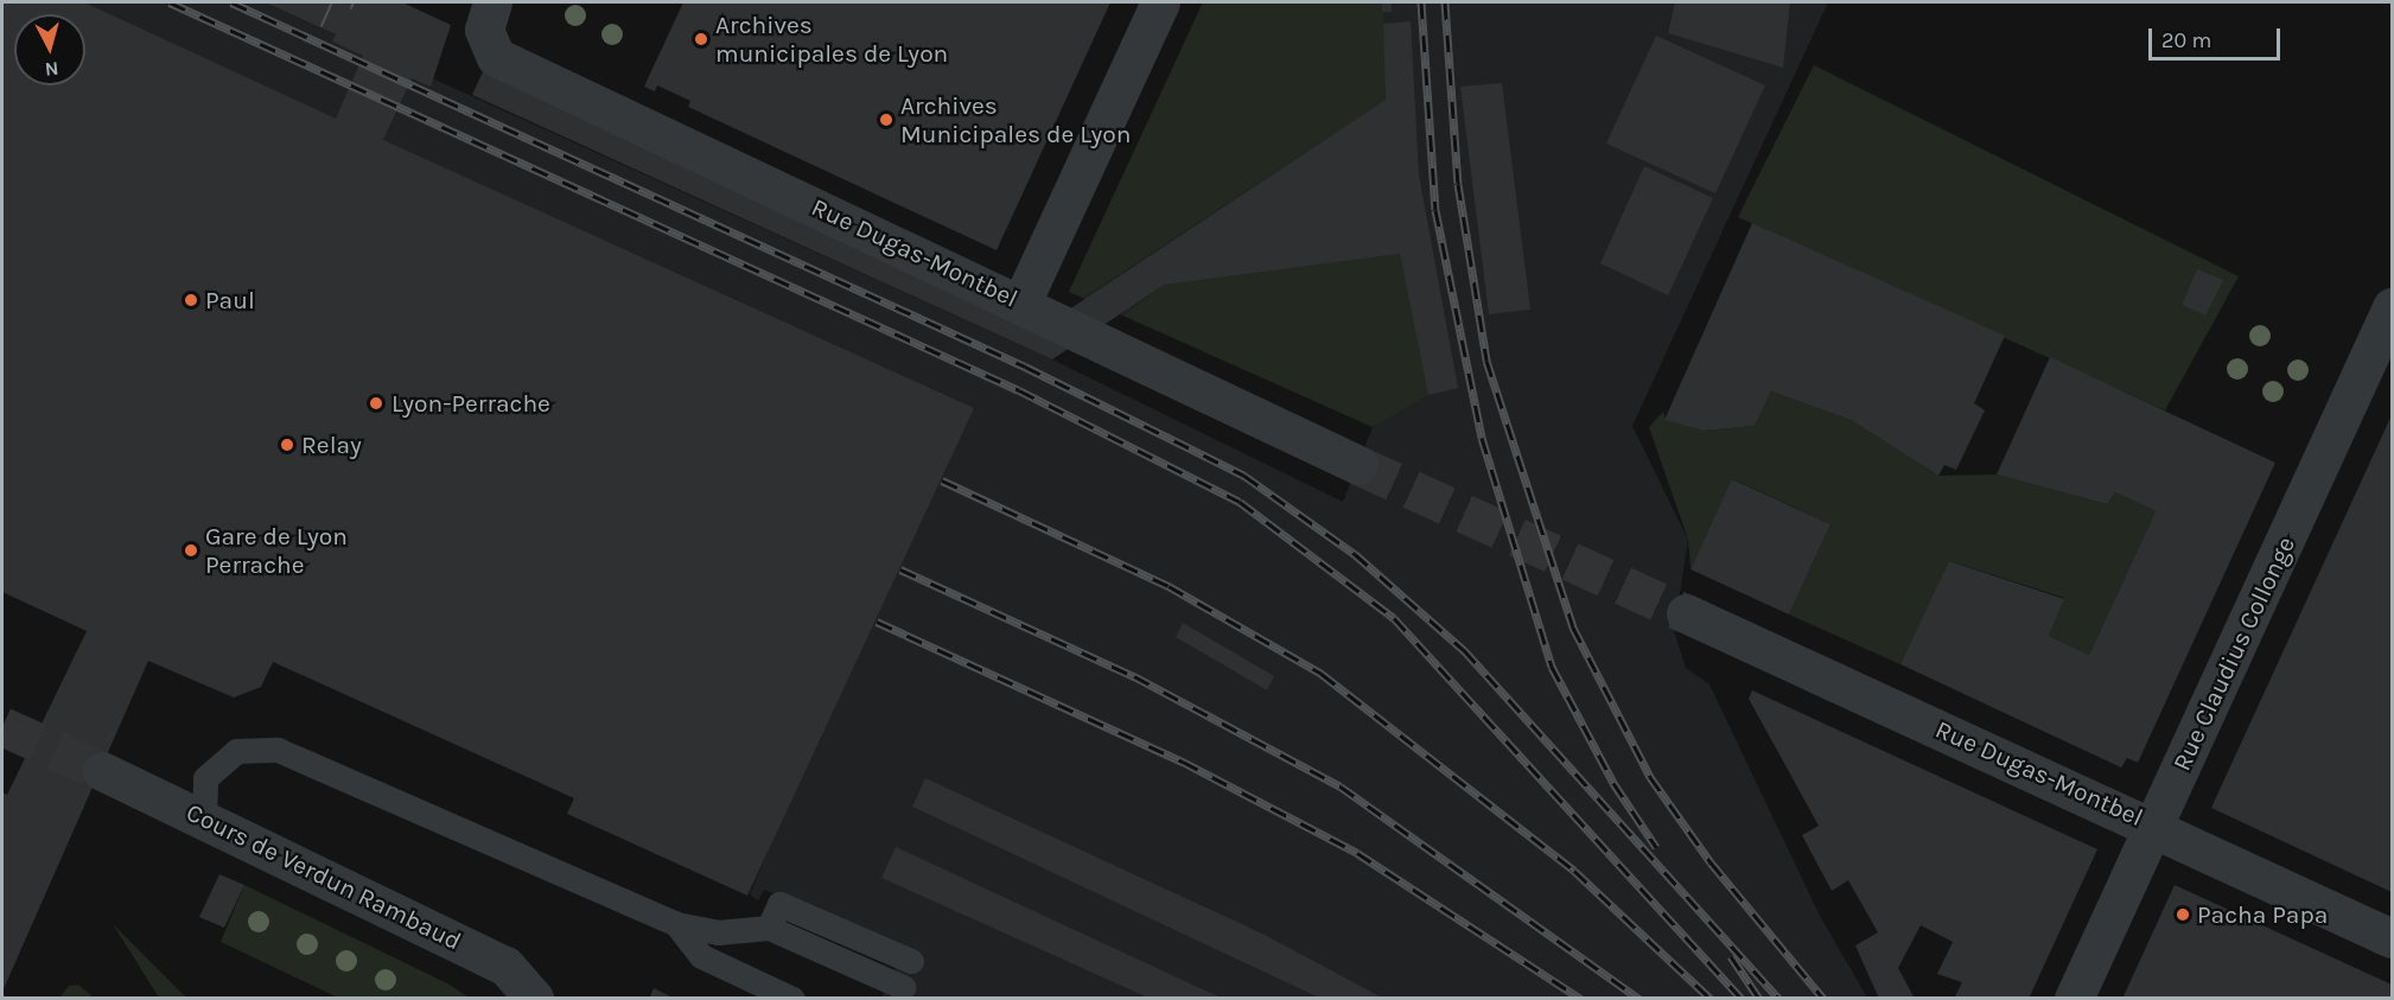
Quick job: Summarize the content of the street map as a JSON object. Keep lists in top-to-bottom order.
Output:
{
  "streets": {
    "street": ["Rue Dugas-Montbel", "Rue Claudius Collonge", "Cours de Verdun Rambaud"]
  },
  "crossings": [
    ["Rue Dugas-Montbel", "Rue Claudius Collonge"]
  ],
  "places": [
    "Archives municipales de Lyon",
    "Archives Municipales de Lyon",
    "Paul",
    "Lyon-Perrache",
    "Relay",
    "Gare de Lyon Perrache",
    "Pacha Papa"
  ],
  "scale_bar": "20 m",
  "north": "bottom"
}
